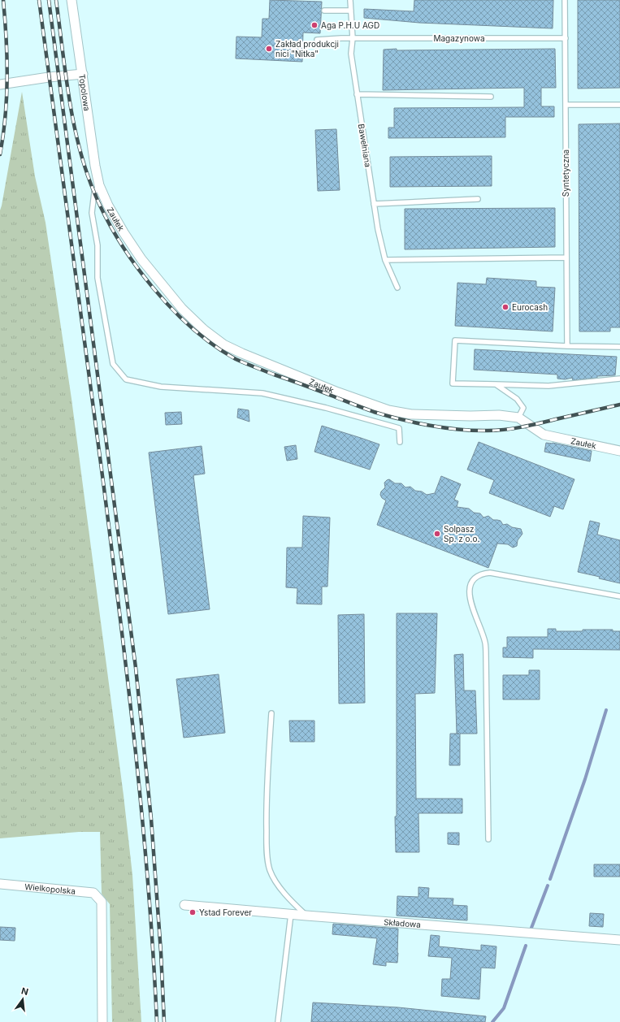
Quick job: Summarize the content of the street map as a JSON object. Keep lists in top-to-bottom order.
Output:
{
  "streets": {
    "street": [
      "Topolowa",
      "Zaułek",
      "Wielkopolska",
      "Składowa"
    ],
    "lane": ["Magazynowa", "Bawełniana", "Syntetyczna"]
  },
  "crossings": [
    ["Magazynowa", "Bawełniana"],
    ["Magazynowa", "Syntetyczna"],
    ["Topolowa", "Zaułek"]
  ],
  "places": [
    "Aga P.H.U AGD",
    "Zakład produkcji nici \"Nitka\"",
    "Eurocash",
    "Solpasz Sp. z o.o.",
    "Ystad Forever"
  ],
  "north": "top"
}
